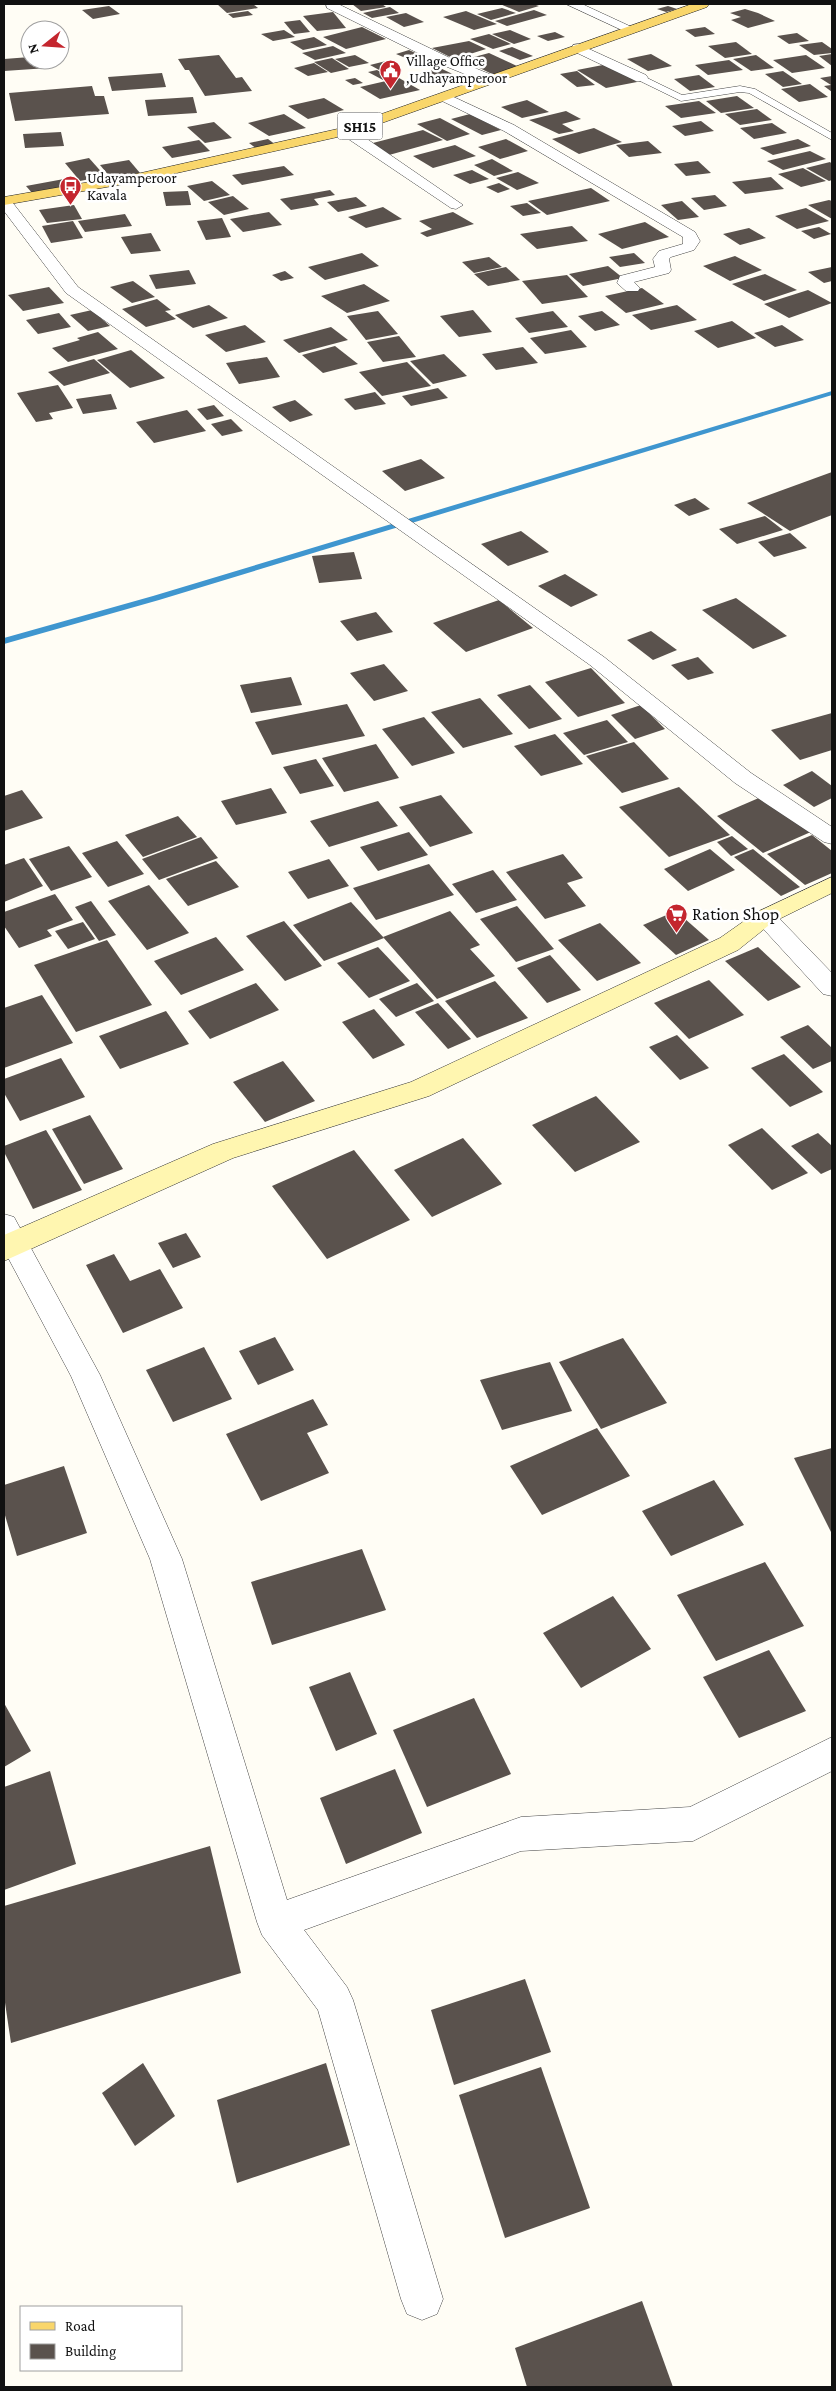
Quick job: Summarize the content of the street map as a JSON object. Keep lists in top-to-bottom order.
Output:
{
  "streets": {
    "main road": ["SH15"]
  },
  "places": {
    "public building": ["Village Office ,Udhayamperoor"],
    "bus stop": ["Udayamperoor Kavala"],
    "supermarket": ["Ration Shop"]
  },
  "legend": ["Road", "Building"],
  "north": "left"
}
